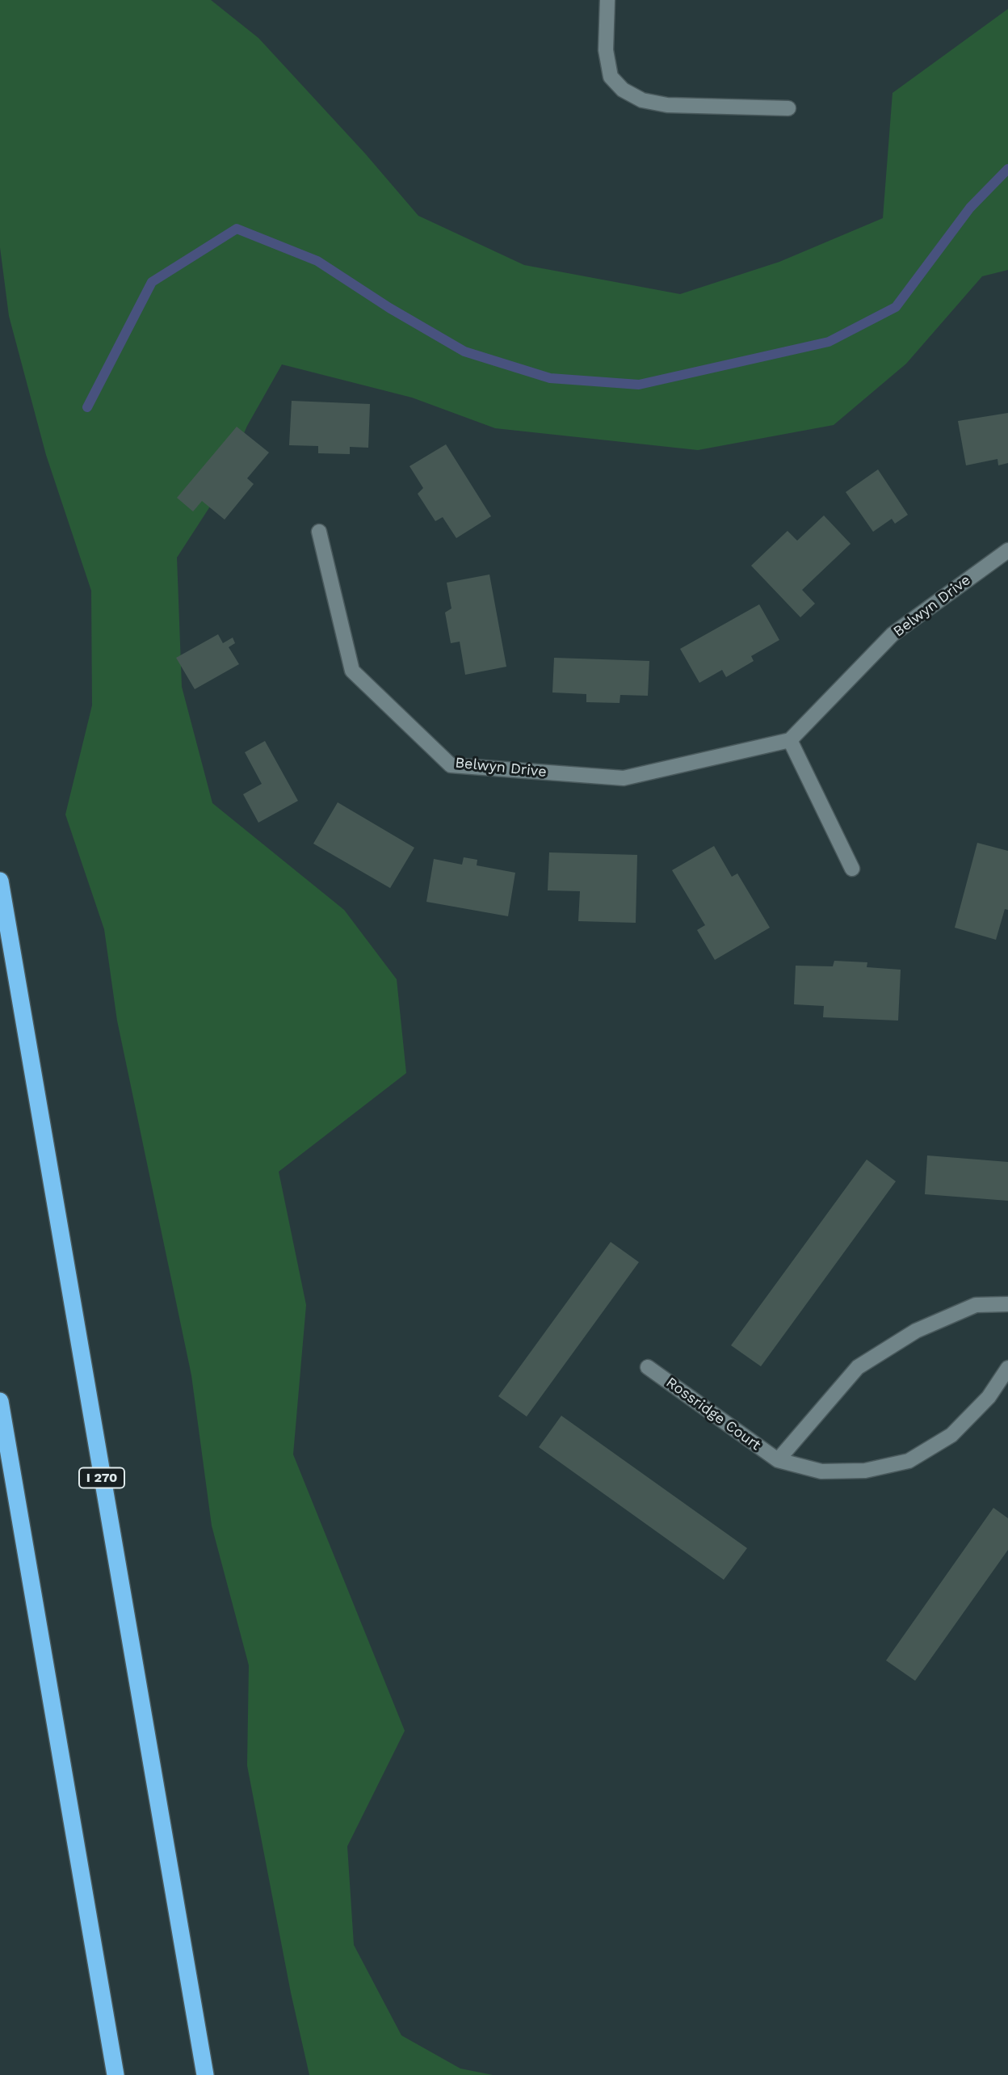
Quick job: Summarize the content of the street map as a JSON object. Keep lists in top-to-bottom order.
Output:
{
  "streets": {
    "highway": ["I 270"],
    "street": ["Belwyn Drive", "Rossridge Court"]
  }
}
